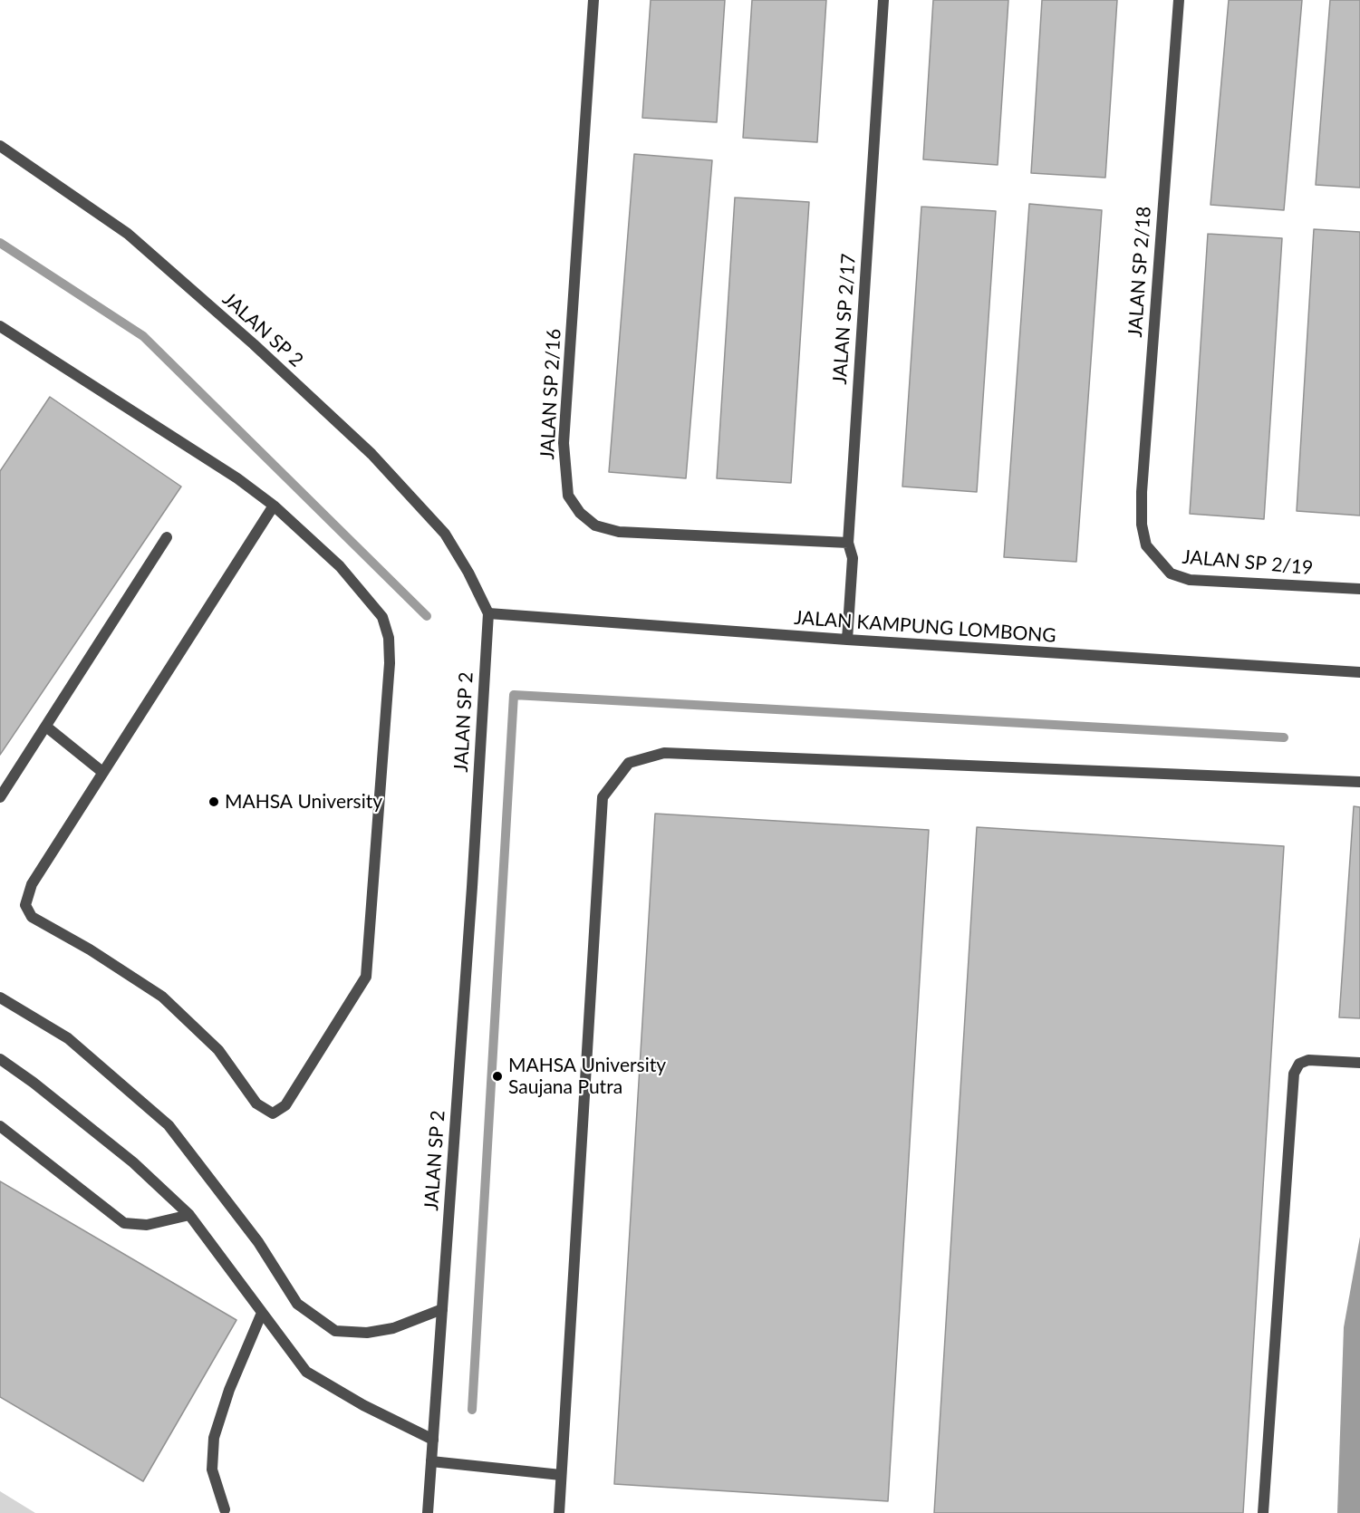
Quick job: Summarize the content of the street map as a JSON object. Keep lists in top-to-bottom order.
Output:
{
  "streets": {
    "street": [
      "JALAN SP 2/18",
      "JALAN SP 2/17",
      "JALAN SP 2",
      "JALAN SP 2/16",
      "JALAN SP 2/19",
      "JALAN KAMPUNG LOMBONG"
    ]
  },
  "crossings": [
    ["JALAN SP 2/18", "JALAN SP 2/19"],
    ["JALAN SP 2/17", "JALAN SP 2/16"],
    ["JALAN SP 2/17", "JALAN KAMPUNG LOMBONG"],
    ["JALAN SP 2", "JALAN KAMPUNG LOMBONG"]
  ],
  "places": ["MAHSA University", "MAHSA University Saujana Putra"]
}
